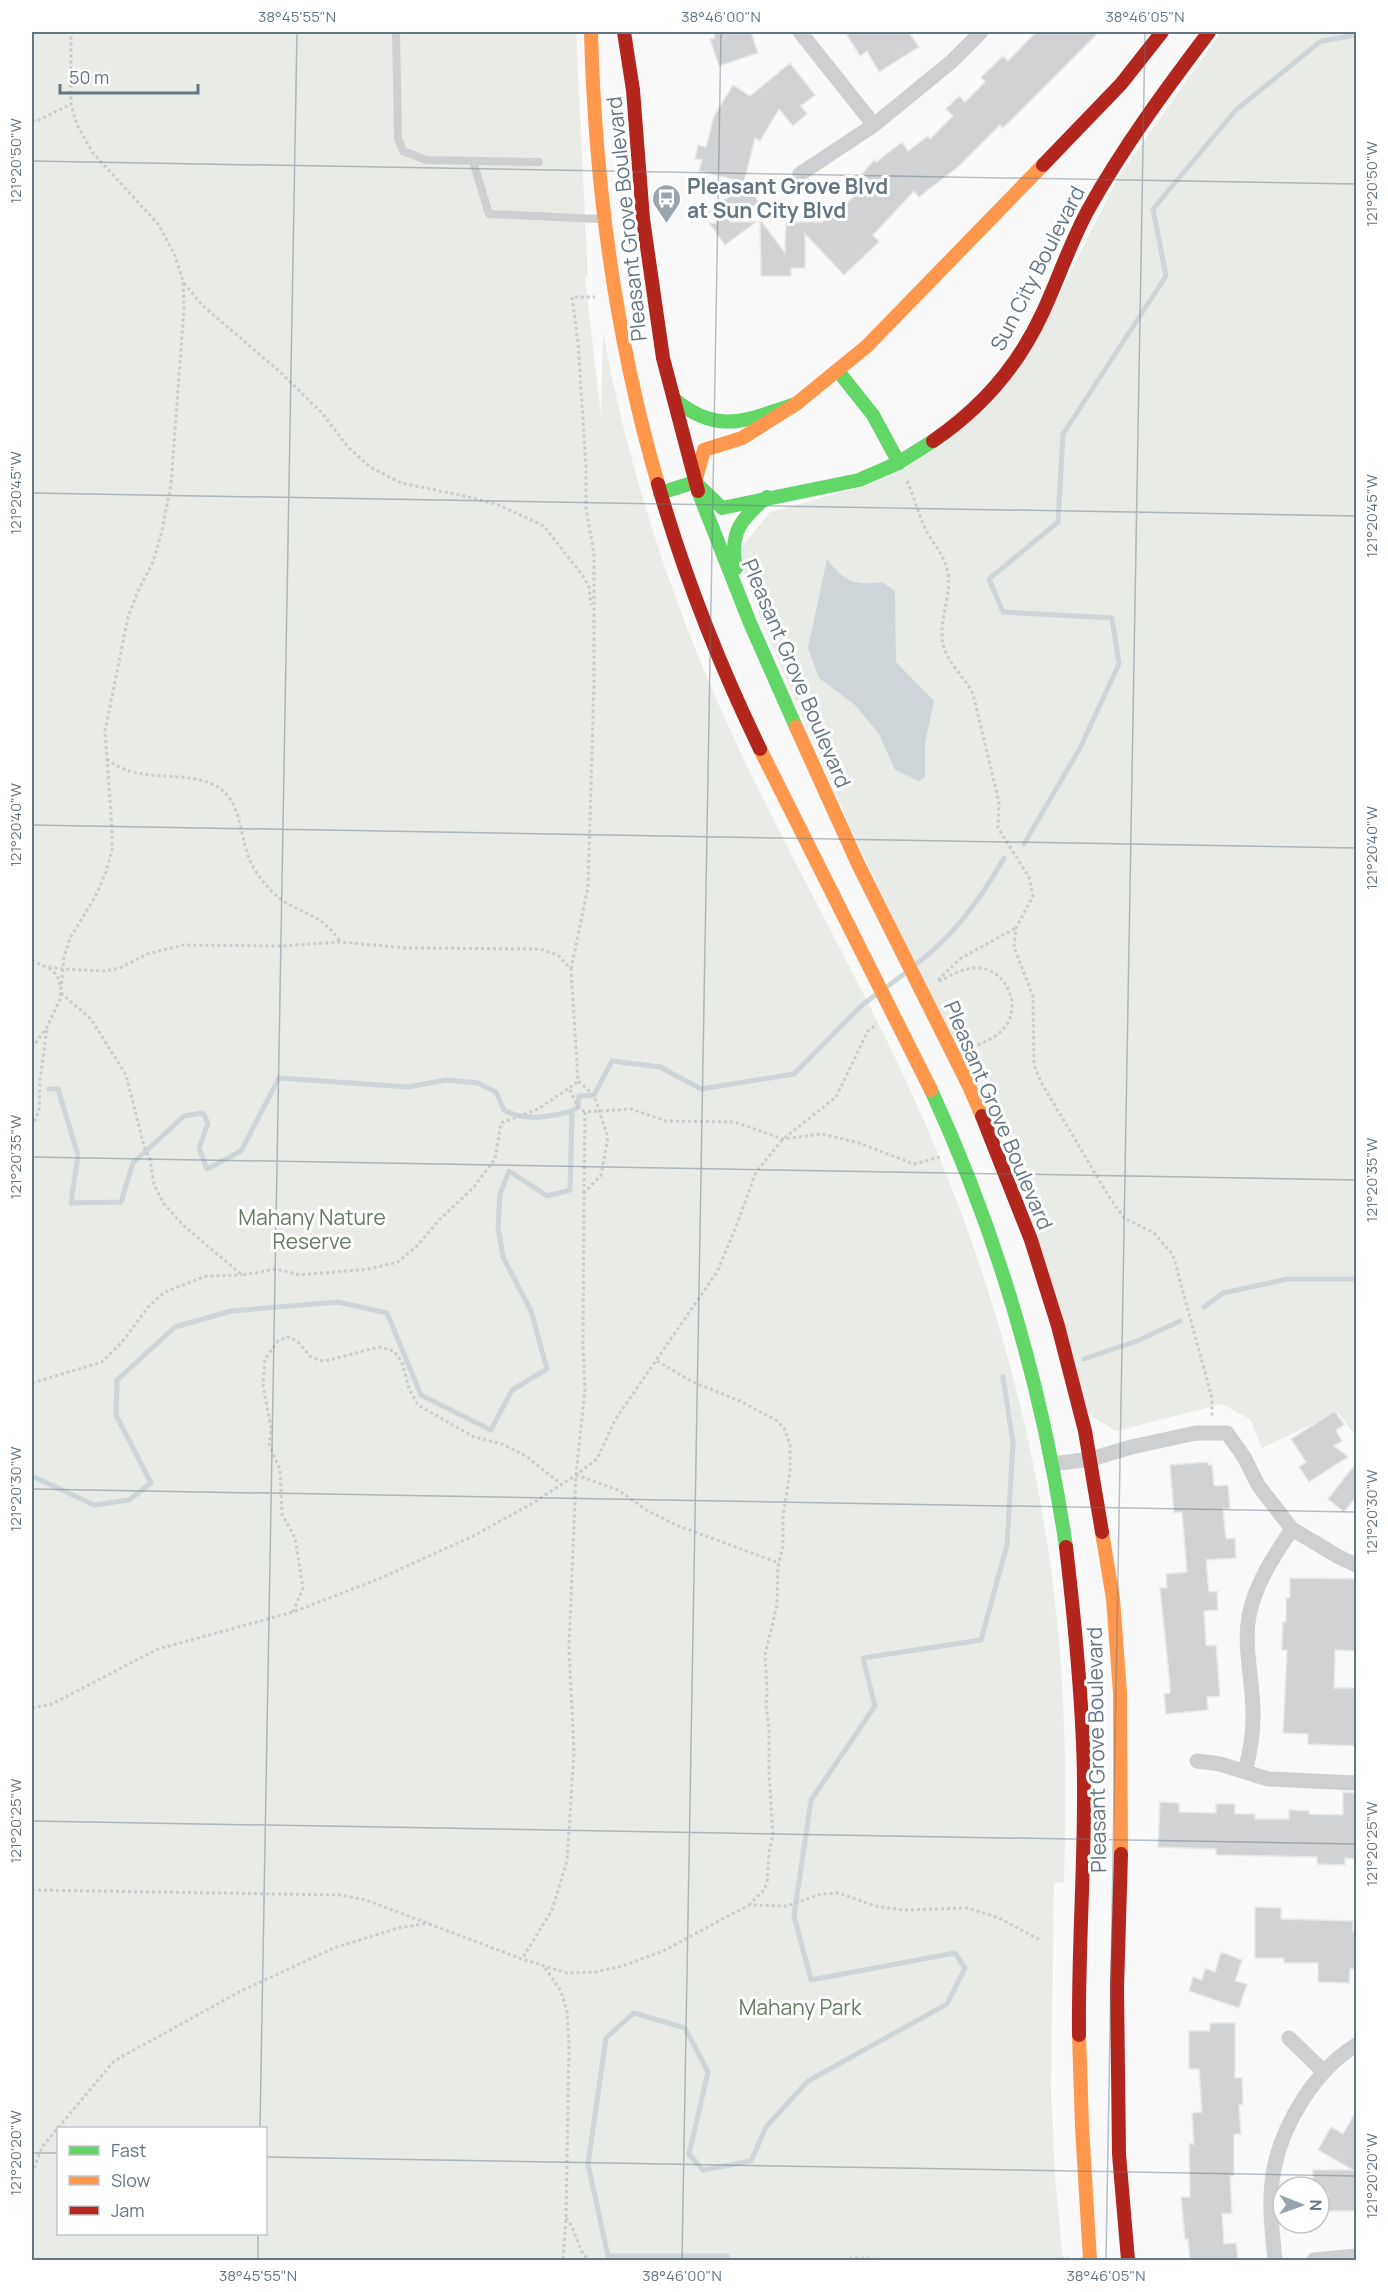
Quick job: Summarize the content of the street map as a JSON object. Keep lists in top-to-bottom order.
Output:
{
  "streets": {
    "main road": ["Pleasant Grove Boulevard", "Sun City Boulevard"]
  },
  "crossings": [
    ["Pleasant Grove Boulevard", "Sun City Boulevard"]
  ],
  "parks": ["Mahany Nature Reserve", "Mahany Park"],
  "places": {
    "bus stop": ["Pleasant Grove Blvd at Sun City Blvd"]
  },
  "legend": ["Fast", "Slow", "Jam"],
  "scale_bar": "50 m",
  "north": "right",
  "coordinates": [
    "38°45'55\"N",
    "38°46'00\"N",
    "38°46'05\"N",
    "121°20'50\"W",
    "121°20'45\"W",
    "121°20'40\"W",
    "121°20'35\"W",
    "121°20'30\"W",
    "121°20'25\"W",
    "121°20'20\"W"
  ]
}
